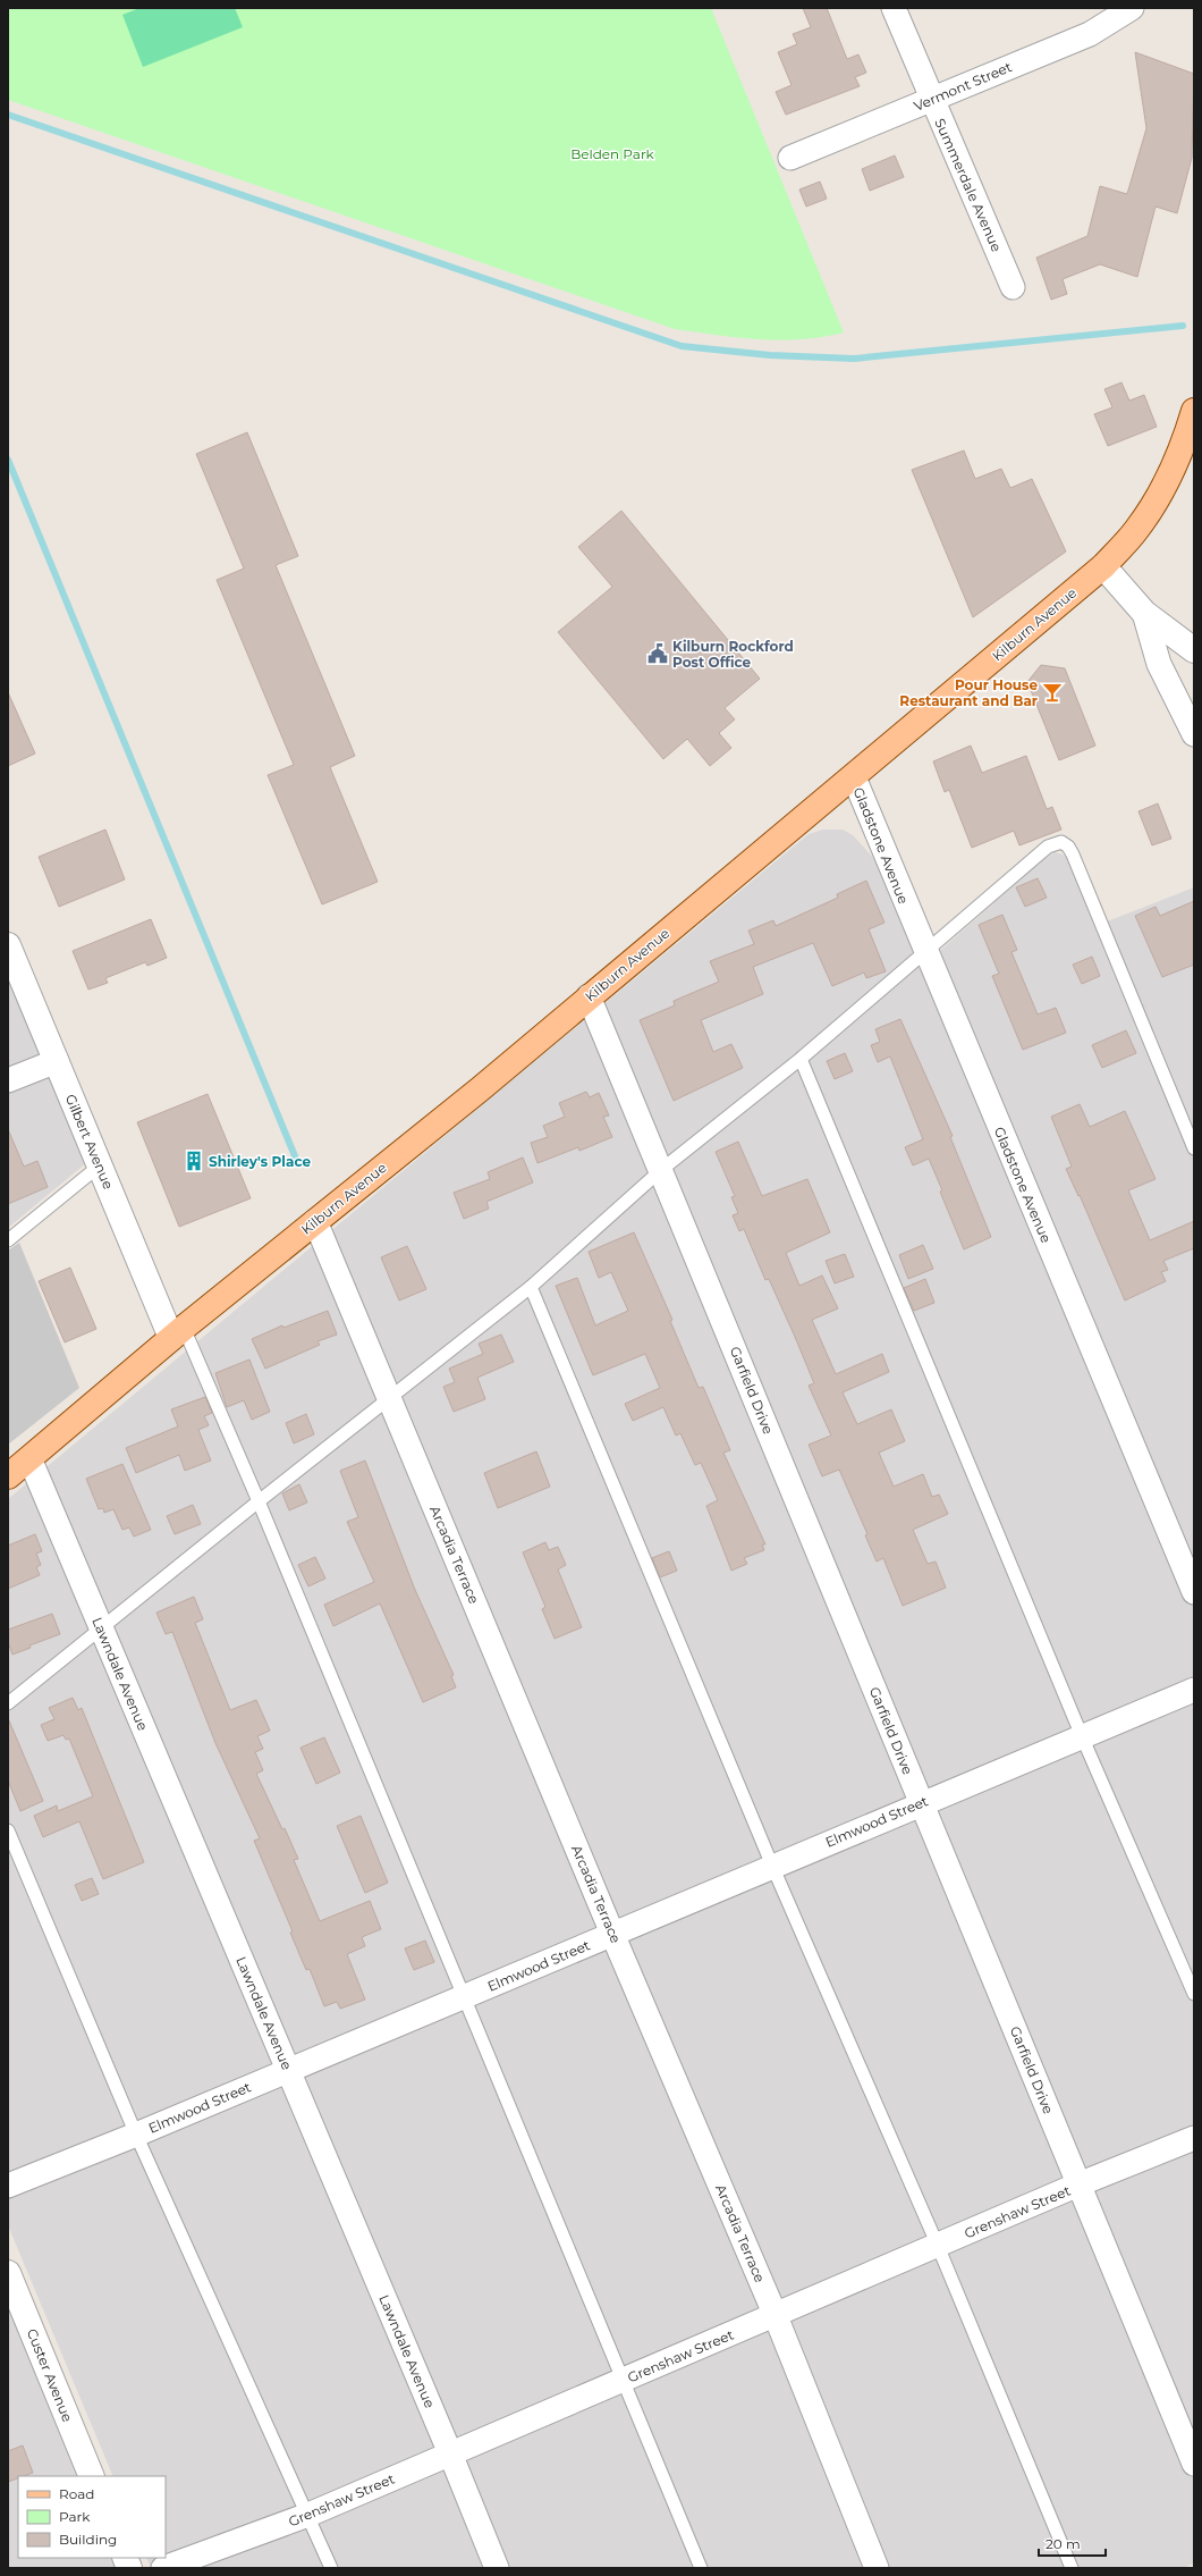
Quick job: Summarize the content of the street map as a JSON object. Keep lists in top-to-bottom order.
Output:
{
  "streets": {
    "main road": ["Kilburn Avenue"],
    "street": [
      "Vermont Street",
      "Summerdale Avenue",
      "Gladstone Avenue",
      "Gilbert Avenue",
      "Garfield Drive",
      "Arcadia Terrace",
      "Lawndale Avenue",
      "Elmwood Street",
      "Grenshaw Street",
      "Custer Avenue"
    ]
  },
  "crossings": [
    ["Vermont Street", "Summerdale Avenue"],
    ["Kilburn Avenue", "Gladstone Avenue"],
    ["Kilburn Avenue", "Gilbert Avenue"],
    ["Kilburn Avenue", "Garfield Drive"],
    ["Kilburn Avenue", "Arcadia Terrace"],
    ["Kilburn Avenue", "Lawndale Avenue"],
    ["Garfield Drive", "Elmwood Street"],
    ["Garfield Drive", "Grenshaw Street"],
    ["Arcadia Terrace", "Elmwood Street"],
    ["Arcadia Terrace", "Grenshaw Street"],
    ["Lawndale Avenue", "Elmwood Street"],
    ["Lawndale Avenue", "Grenshaw Street"]
  ],
  "parks": ["Belden Park"],
  "places": {
    "public building": ["Kilburn Rockford Post Office"],
    "bar": ["Pour House Restaurant and Bar"],
    "building": ["Shirley's Place"]
  },
  "legend": ["Road", "Park", "Building"],
  "scale_bar": "20 m"
}
